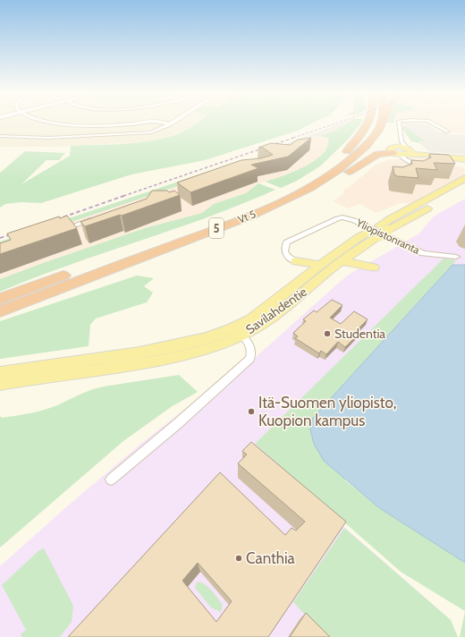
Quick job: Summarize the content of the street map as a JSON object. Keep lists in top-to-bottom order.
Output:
{
  "streets": {
    "highway": ["Vt 5", "5"],
    "main road": ["Savilahdentie"],
    "street": ["Yliopistonranta"]
  },
  "places": ["Studentia", "Itä-Suomen yliopisto, Kuopion kampus", "Canthia"]
}
